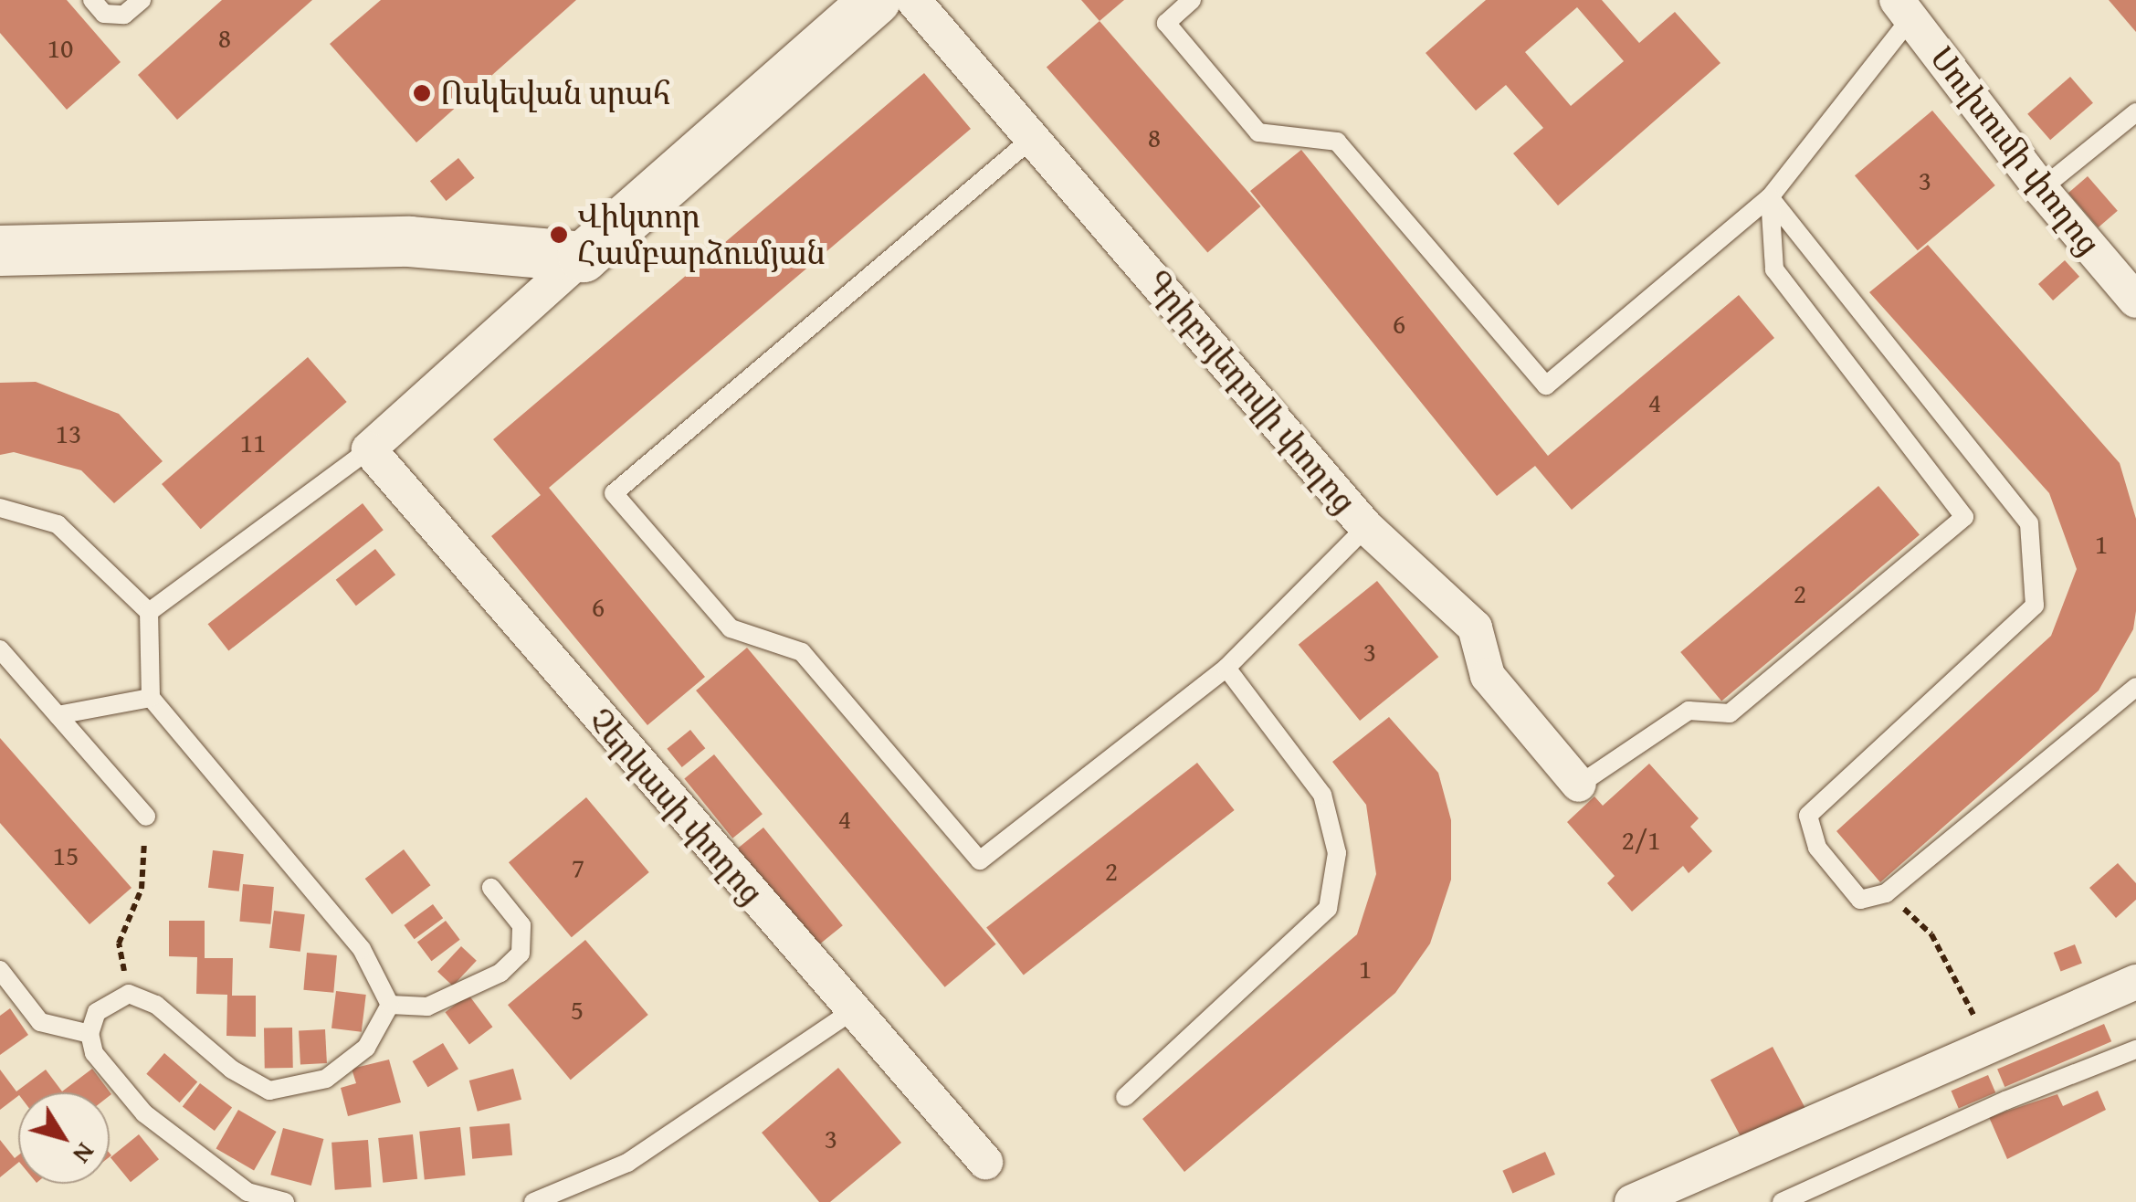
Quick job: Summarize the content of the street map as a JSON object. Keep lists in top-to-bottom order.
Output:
{
  "streets": {
    "street": ["Սուխումի փողոց", "Գրիբոյեդովի փողոց", "Չերկասի փողոց"]
  },
  "places": ["Ոսկեվան սրահ", "Վիկտոր Համբարձումյան"],
  "house_numbers": [
    "8",
    "10",
    "8",
    "3",
    "6",
    "4",
    "13",
    "11",
    "1",
    "2",
    "6",
    "3",
    "4",
    "2/1",
    "15",
    "7",
    "2",
    "1",
    "5",
    "3"
  ],
  "north": "bottom right"
}
